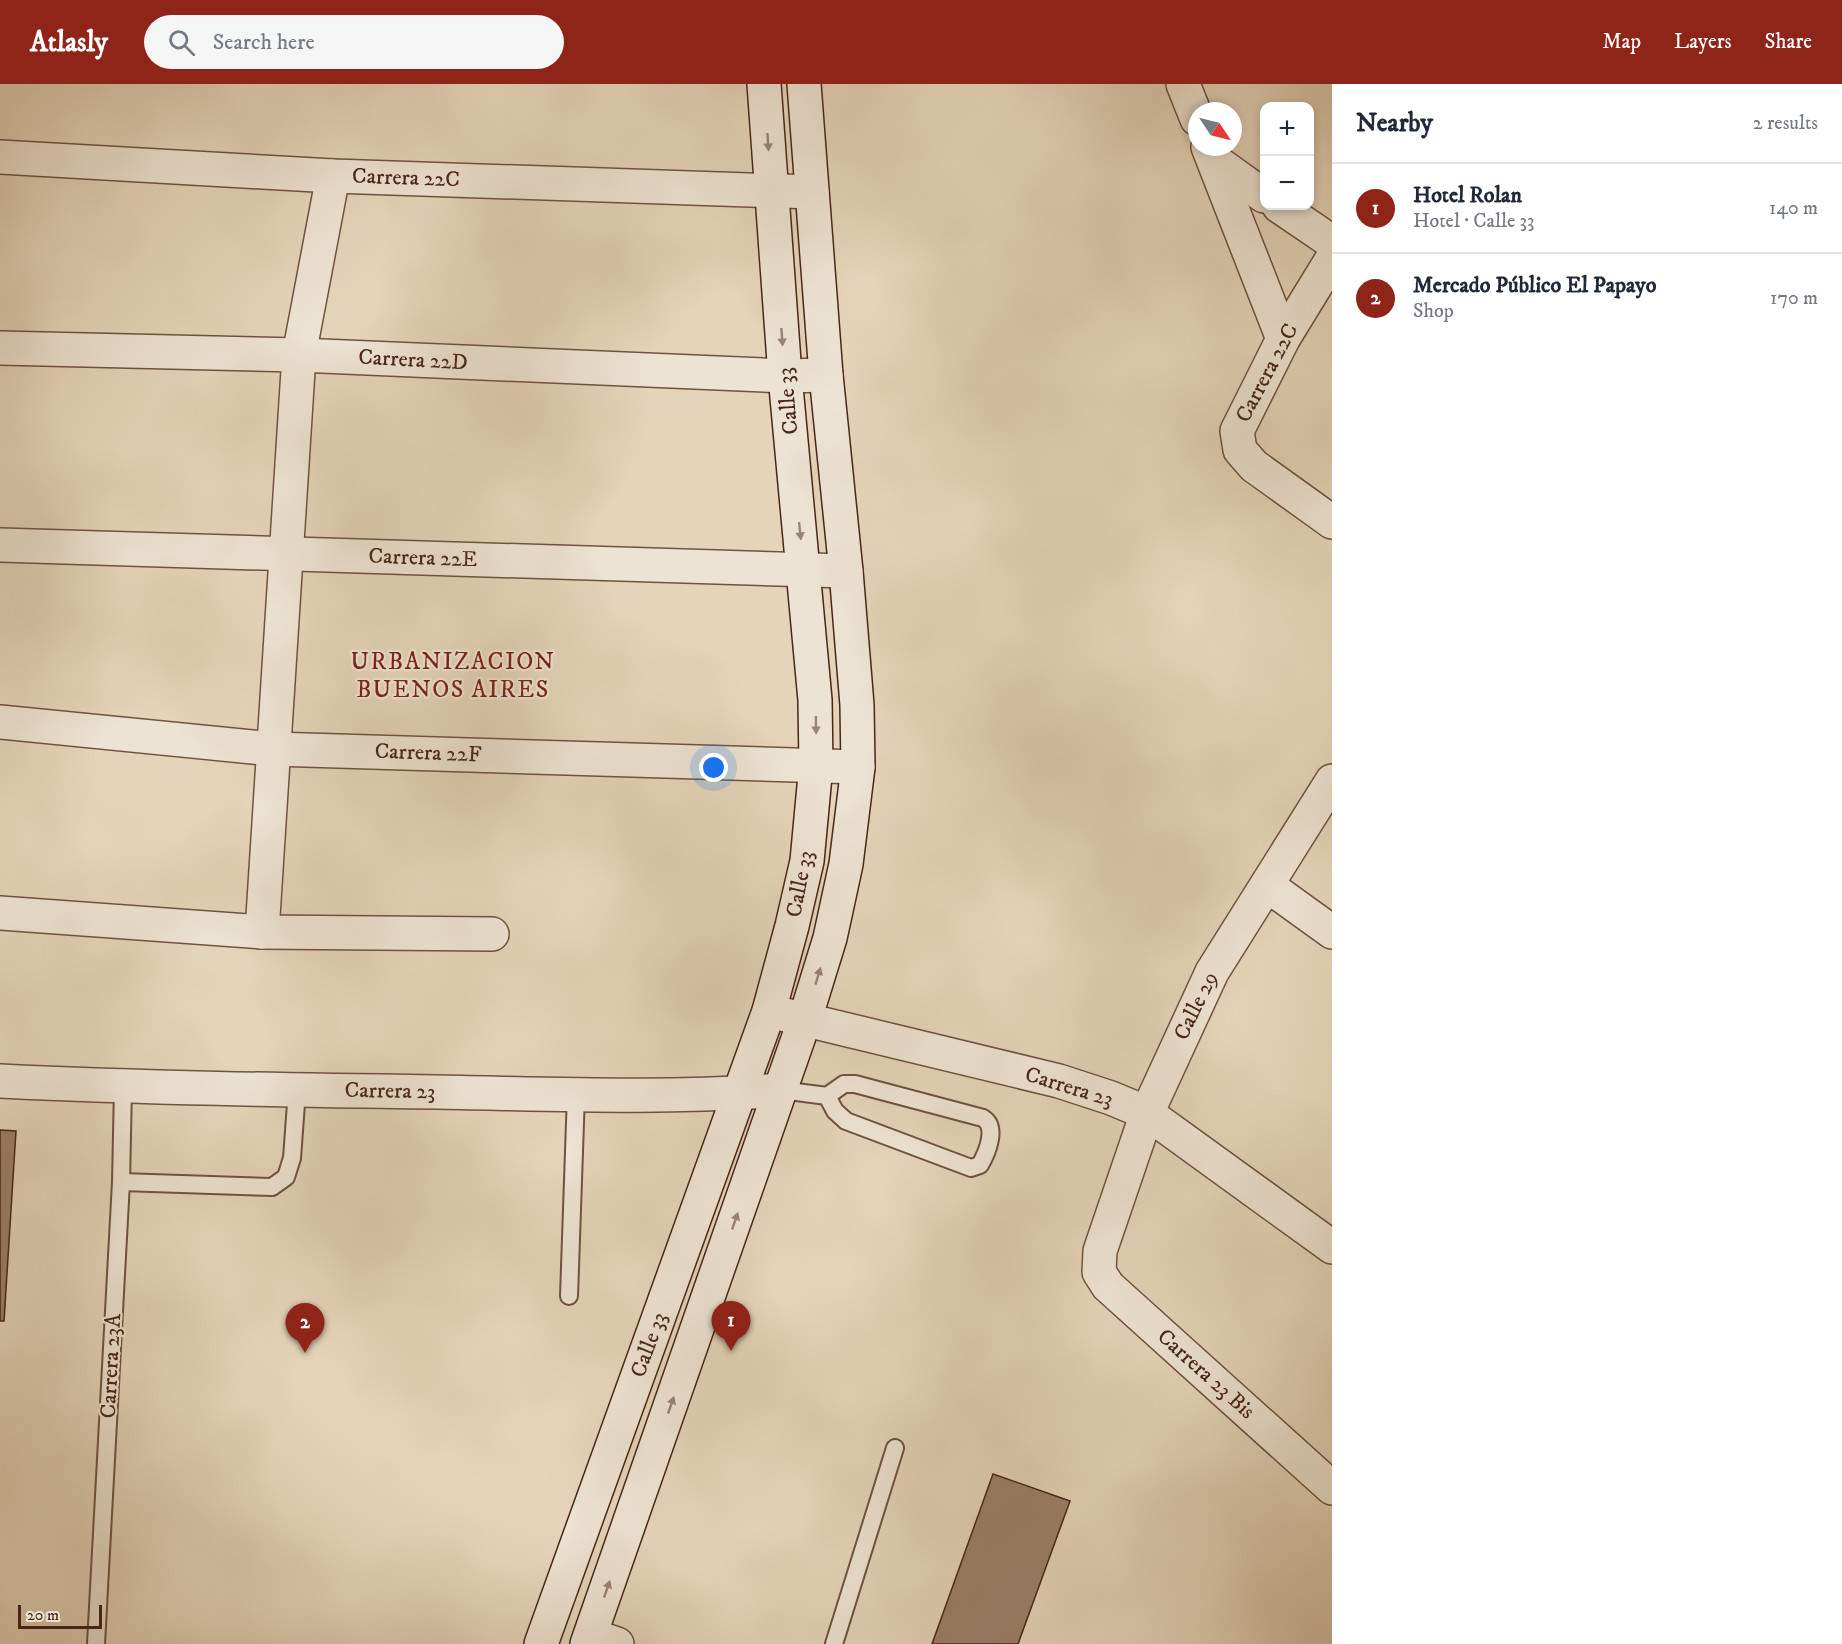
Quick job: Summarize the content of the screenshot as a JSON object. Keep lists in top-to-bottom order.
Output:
{
  "streets": {
    "street": [
      "Carrera 22C",
      "Carrera 22D",
      "Calle 33",
      "Carrera 22E",
      "Carrera 22F",
      "Calle 29",
      "Carrera 23",
      "Carrera 23 Bis"
    ],
    "lane": ["Carrera 23A"]
  },
  "crossings": [
    ["Carrera 22C", "Calle 33"],
    ["Carrera 22D", "Calle 33"],
    ["Calle 33", "Carrera 22E"],
    ["Calle 33", "Carrera 22F"],
    ["Calle 33", "Carrera 23"],
    ["Calle 29", "Carrera 23"],
    ["Calle 29", "Carrera 23 Bis"],
    ["Carrera 23", "Carrera 23A"]
  ],
  "districts": ["URBANIZACION BUENOS AIRES"],
  "scale_bar": "20 m",
  "north": "bottom right",
  "page": {
    "header": "Atlasly",
    "search": "Search here",
    "nav": ["Map", "Layers", "Share"],
    "heading": ["Nearby", "2 results"],
    "map_buttons": ["+", "−"],
    "list": [
      {
        "mark": "1",
        "name": "Hotel Rolan",
        "note": "Hotel · Calle 33",
        "value": "140 m"
      },
      {
        "mark": "2",
        "name": "Mercado Público El Papayo",
        "note": "Shop",
        "value": "170 m"
      }
    ],
    "pins": ["1", "2"],
    "scale": "20 m"
  }
}
